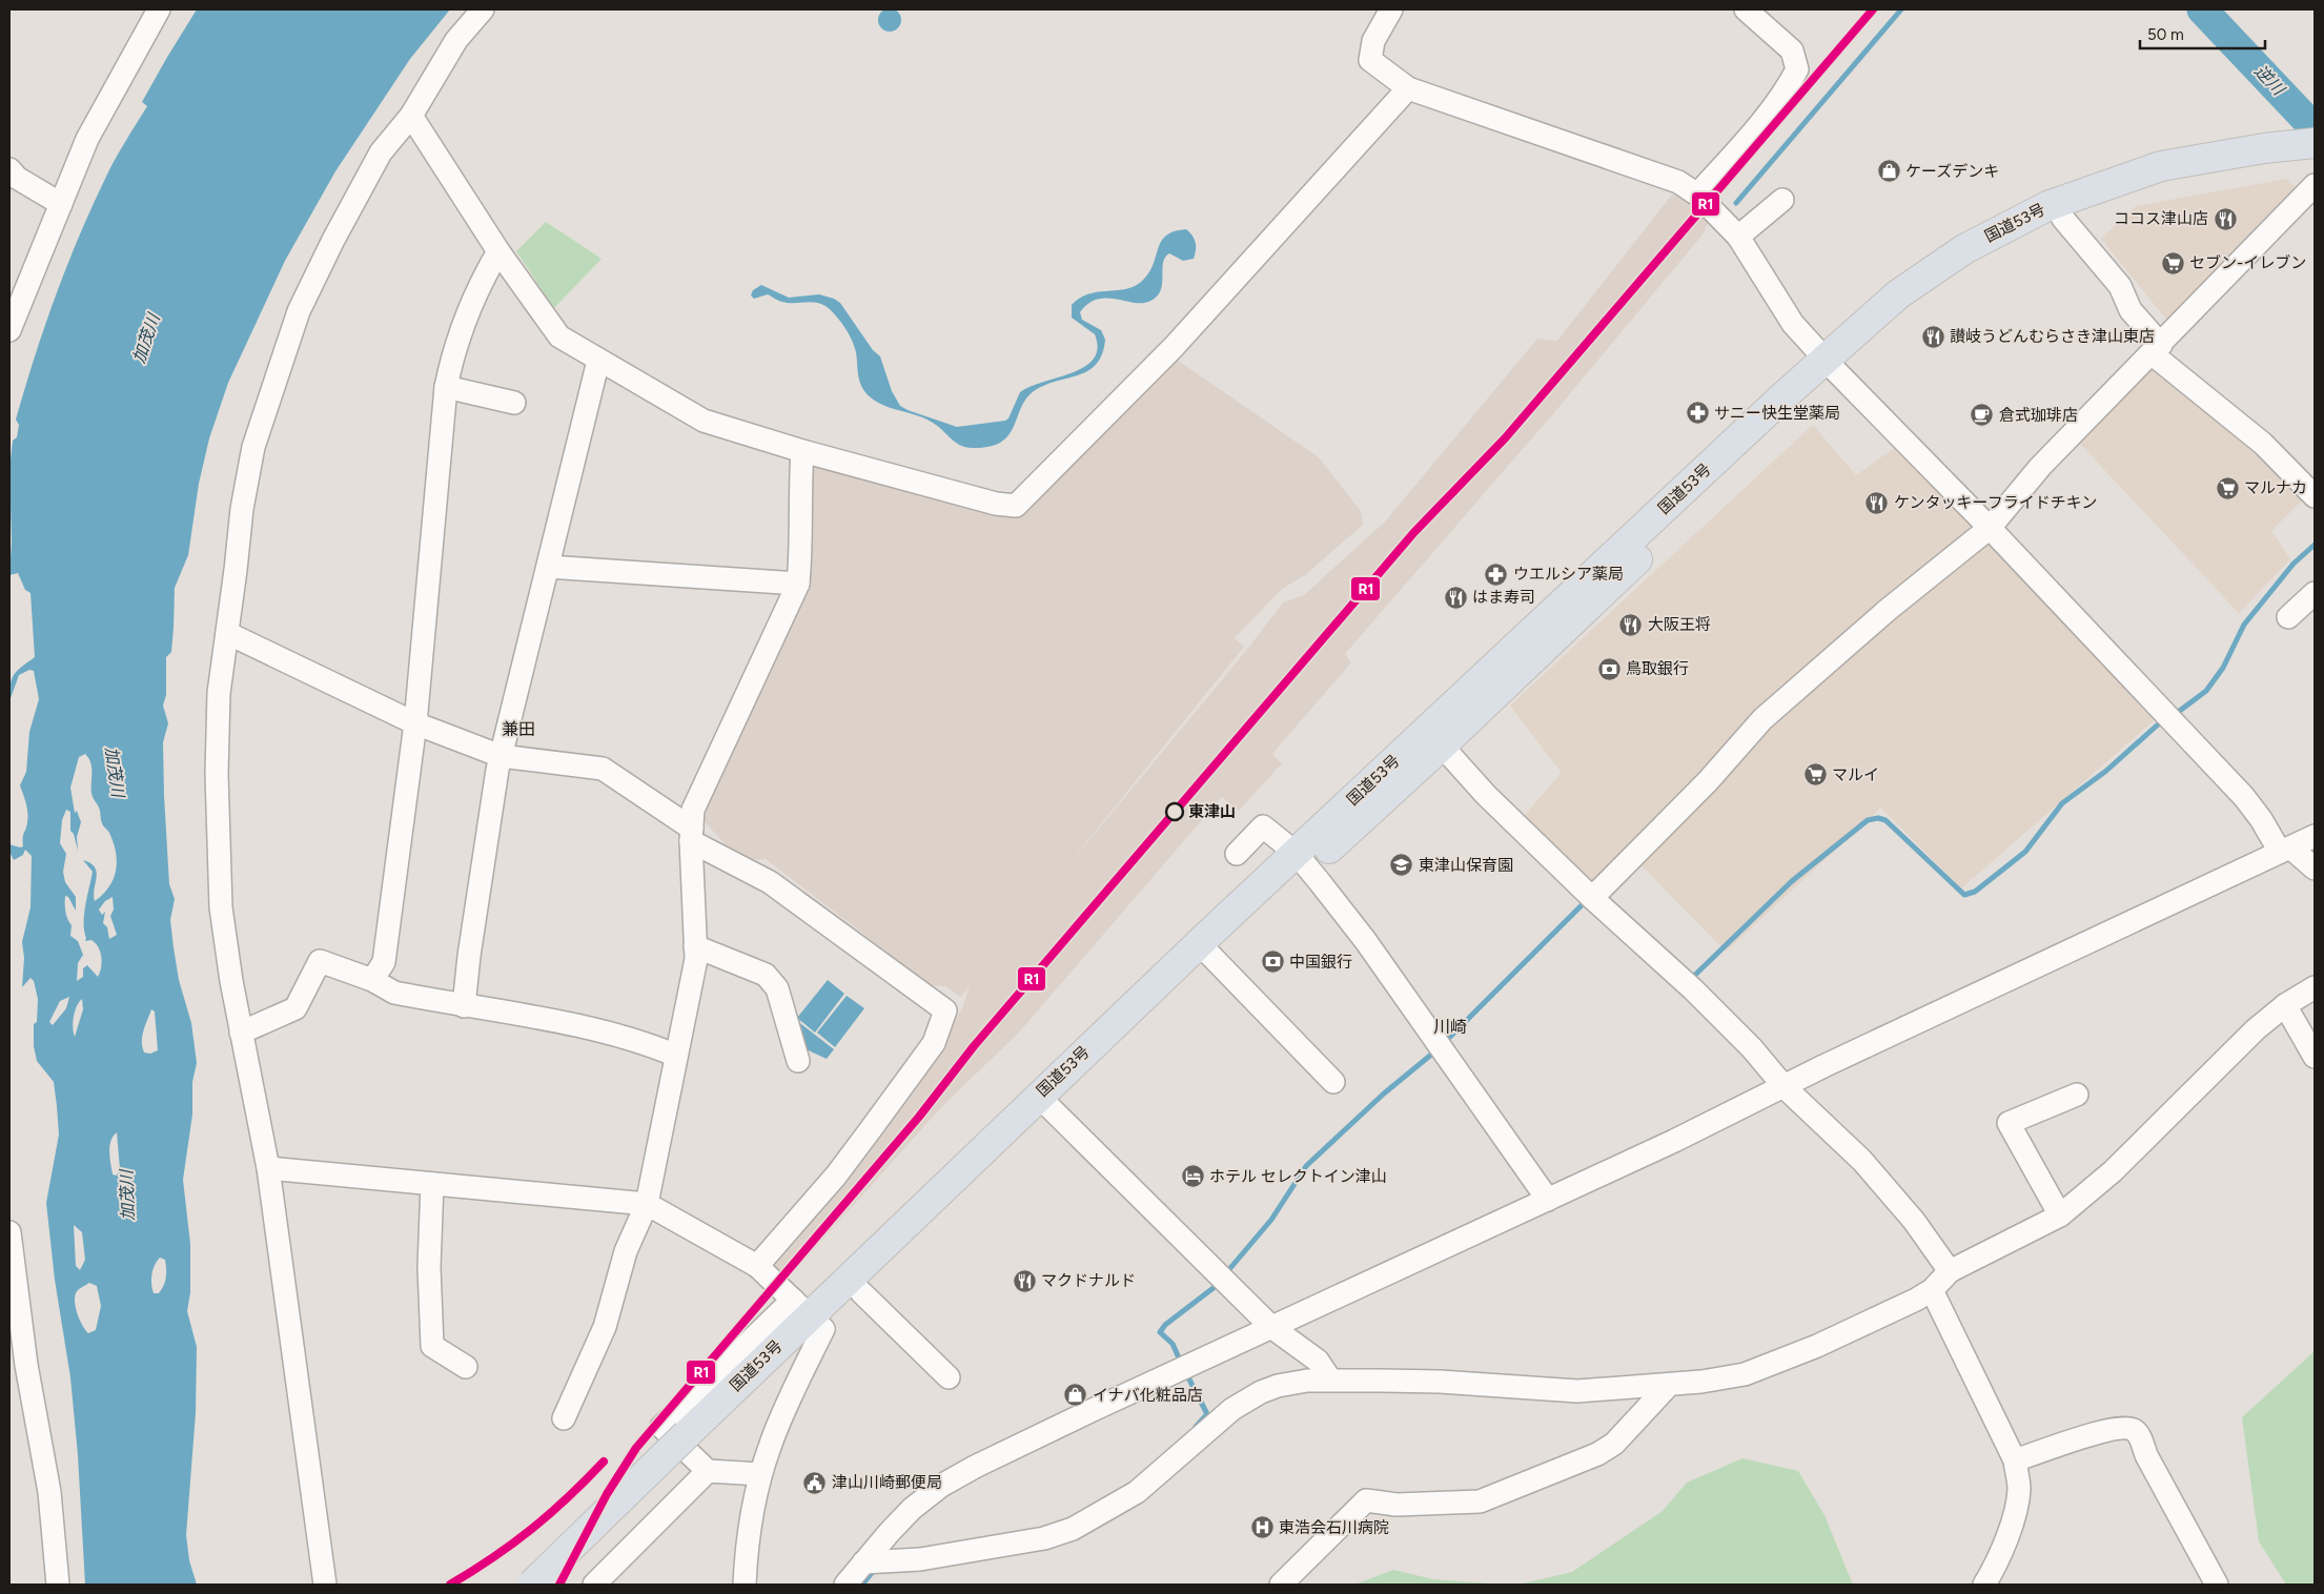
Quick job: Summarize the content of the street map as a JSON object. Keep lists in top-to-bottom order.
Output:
{
  "streets": {
    "highway": ["国道53号"]
  },
  "districts": ["兼田", "川崎"],
  "water": ["逆川", "加茂川"],
  "places": {
    "shop": ["ケーズデンキ", "イナバ化粧品店"],
    "restaurant": [
      "ココス津山店",
      "讃岐うどんむらさき津山東店",
      "ケンタッキーフライドチキン",
      "はま寿司",
      "大阪王将",
      "マクドナルド"
    ],
    "supermarket": ["セブン-イレブン", "マルナカ", "マルイ"],
    "pharmacy": ["サニー快生堂薬局", "ウエルシア薬局"],
    "cafe": ["倉式珈琲店"],
    "bank": ["鳥取銀行", "中国銀行"],
    "other": ["東津山"],
    "school or university": ["東津山保育園"],
    "hotel": ["ホテル セレクトイン津山"],
    "public building": ["津山川崎郵便局"],
    "hospital": ["東浩会石川病院"]
  },
  "lines": ["transit line R1"],
  "scale_bar": "50 m"
}
